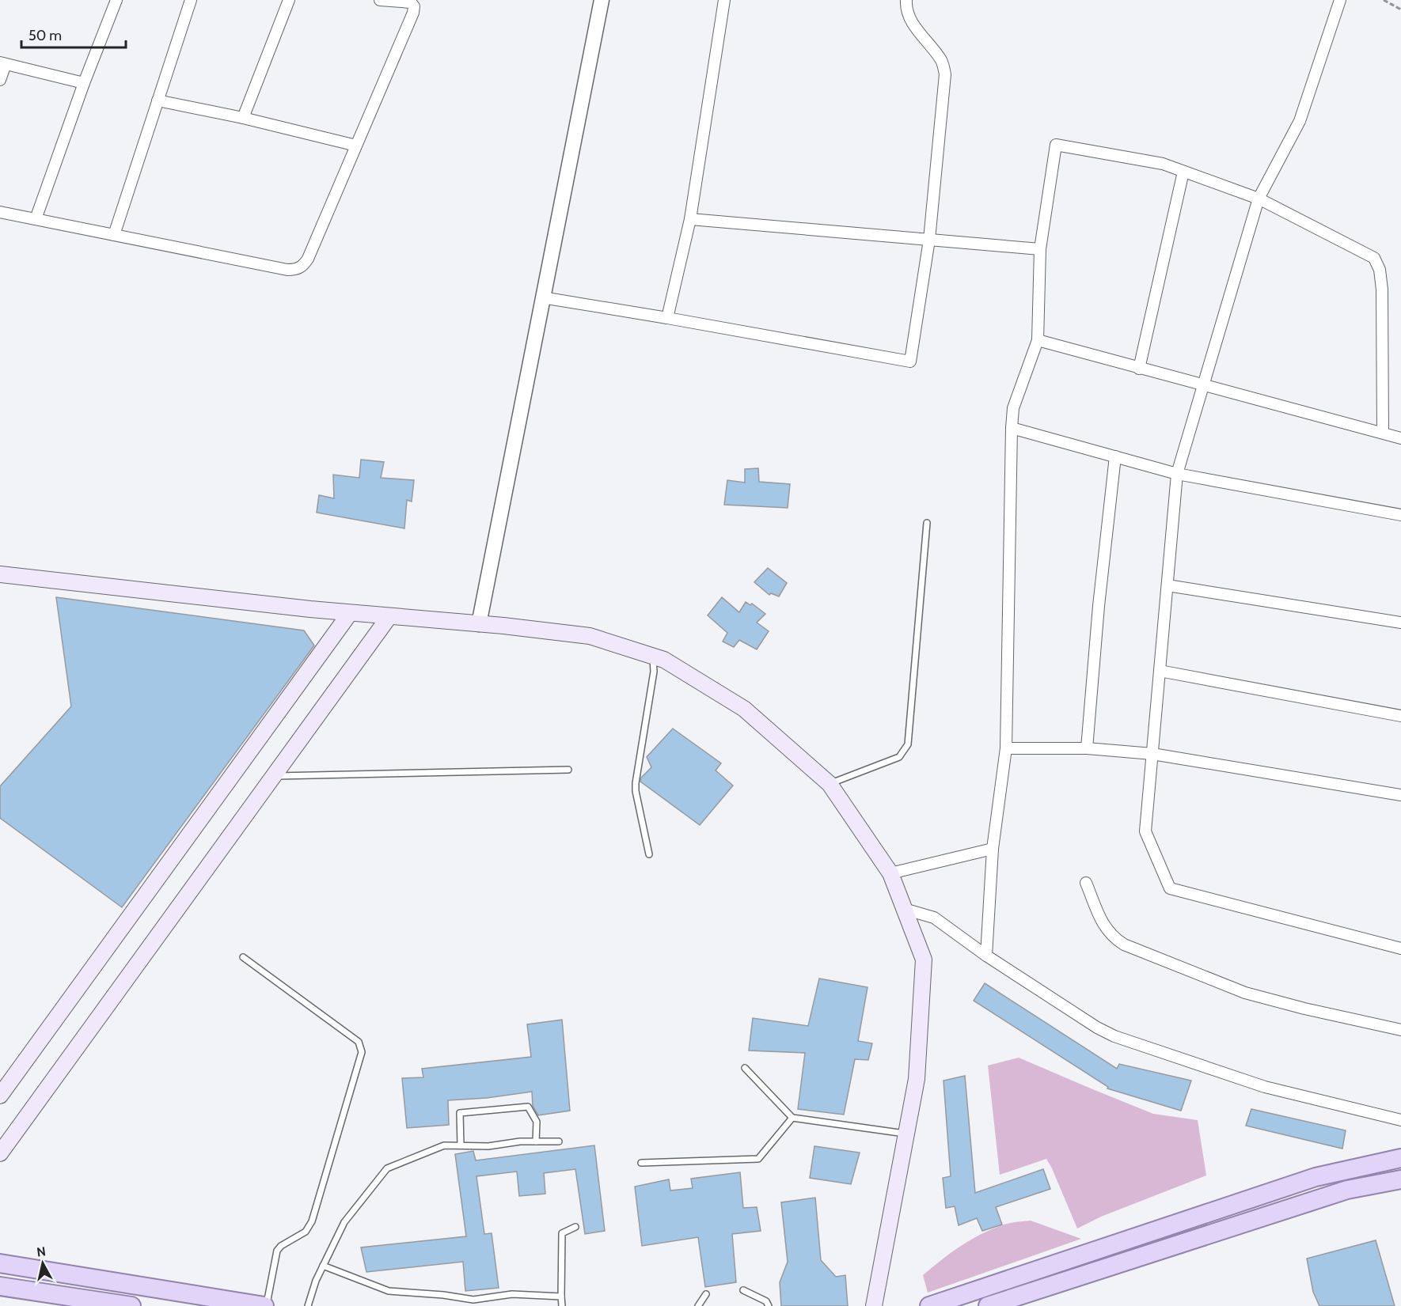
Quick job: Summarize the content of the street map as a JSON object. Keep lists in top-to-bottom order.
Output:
{
  "scale_bar": "50 m",
  "north": "top"
}
